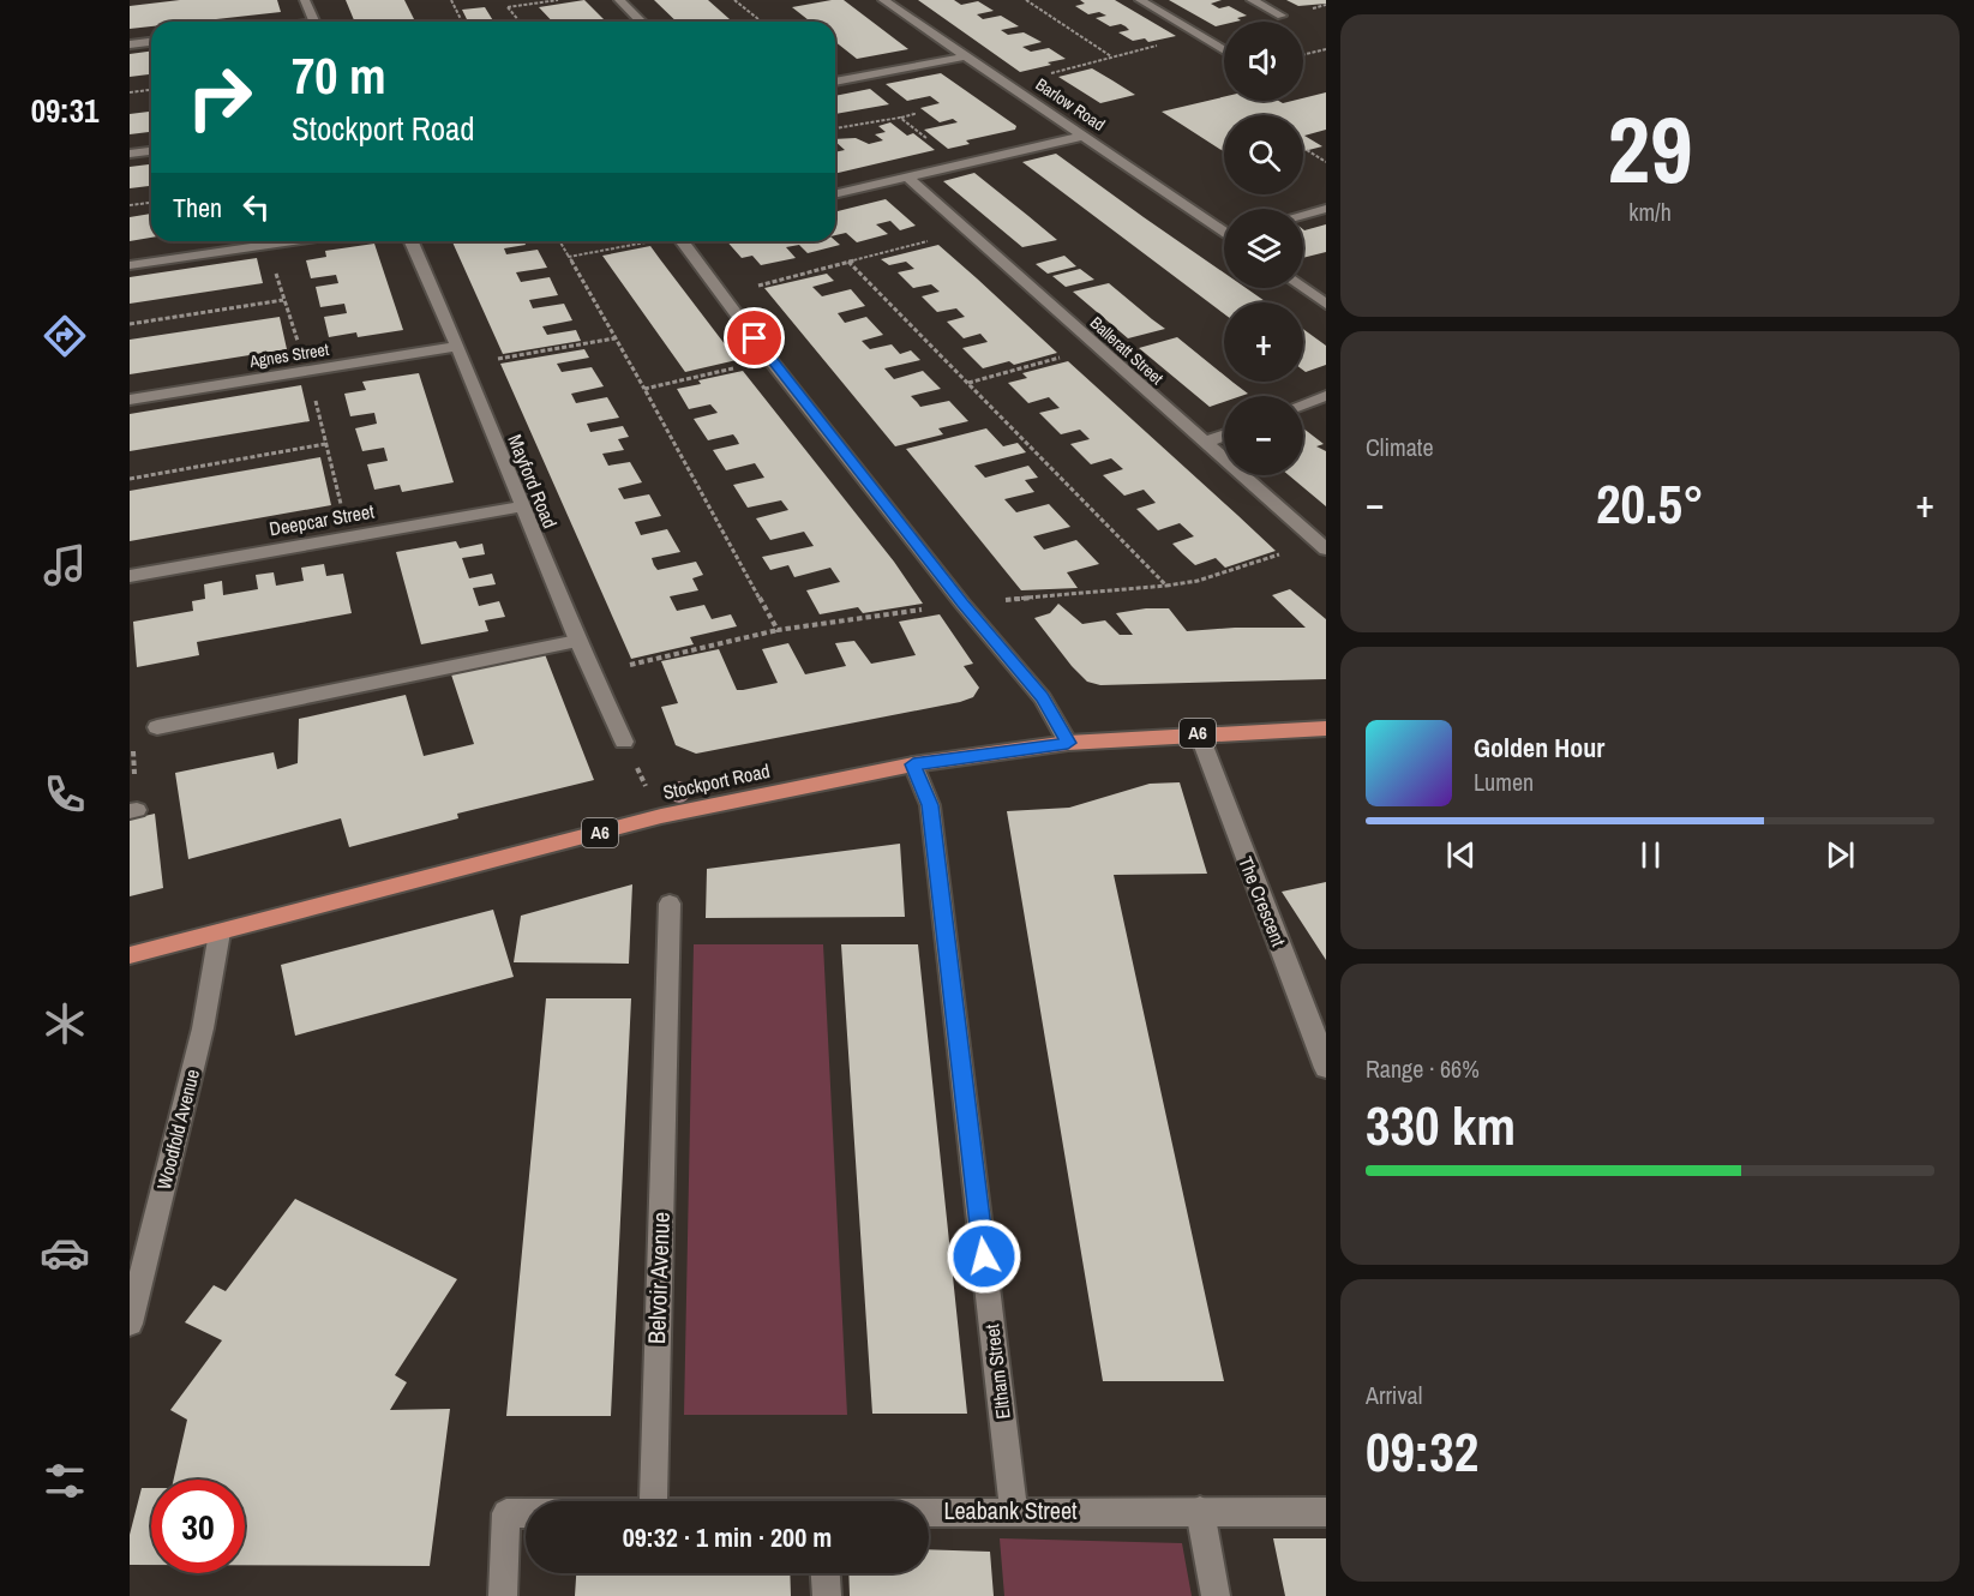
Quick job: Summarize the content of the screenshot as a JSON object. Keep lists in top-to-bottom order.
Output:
{
  "streets": {
    "highway": ["A6", "Stockport Road"],
    "street": [
      "Barlow Road",
      "Balleratt Street",
      "Agnes Street",
      "Mayford Road",
      "Deepcar Street",
      "The Crescent",
      "Woodfold Avenue",
      "Belvoir Avenue",
      "Eltham Street",
      "Leabank Street"
    ]
  },
  "crossings": [
    ["Agnes Street", "Mayford Road"],
    ["Mayford Road", "Deepcar Street"],
    ["Stockport Road", "The Crescent"],
    ["Stockport Road", "Woodfold Avenue"],
    ["Stockport Road", "Eltham Street"],
    ["Eltham Street", "Leabank Street"]
  ],
  "page": {
    "tabs": "09:31",
    "tile": [
      ["29", "km/h"],
      "Climate",
      ["Range · 66%", "330 km"],
      ["Arrival", "09:32"]
    ],
    "map_buttons": ["+", "−"],
    "turn": ["70 m", "Stockport Road"],
    "then": "Then",
    "heat": ["−", "20.5°", "+"],
    "song": ["Golden Hour", "Lumen"],
    "limit": "30",
    "trip": "09:32 · 1 min · 200 m"
  }
}
